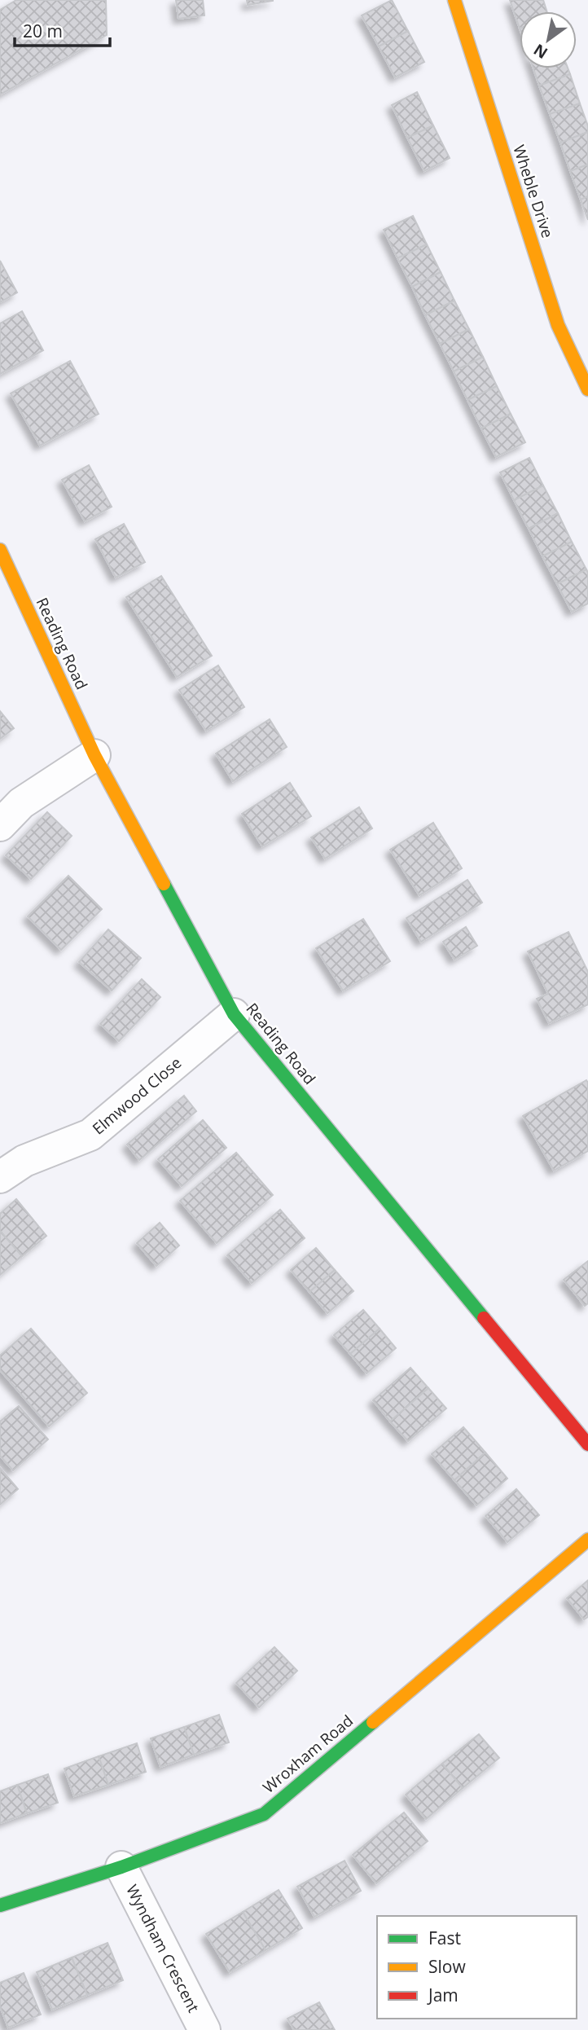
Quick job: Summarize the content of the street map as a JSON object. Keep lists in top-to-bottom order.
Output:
{
  "streets": {
    "street": [
      "Wheble Drive",
      "Reading Road",
      "Elmwood Close",
      "Wroxham Road",
      "Wyndham Crescent"
    ]
  },
  "crossings": [
    ["Reading Road", "Elmwood Close"],
    ["Wroxham Road", "Wyndham Crescent"]
  ],
  "legend": ["Fast", "Slow", "Jam"],
  "scale_bar": "20 m",
  "north": "bottom left"
}
